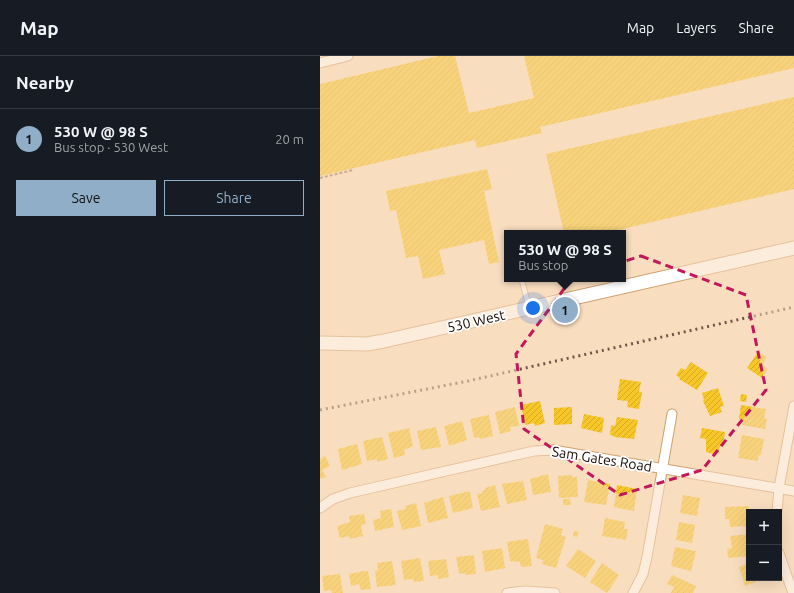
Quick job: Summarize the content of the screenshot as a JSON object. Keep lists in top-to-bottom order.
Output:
{
  "streets": {
    "street": ["530 West", "Sam Gates Road"]
  },
  "page": {
    "header": "Map",
    "nav": ["Map", "Layers", "Share"],
    "heading": "Nearby",
    "list": [
      {
        "mark": "1",
        "name": "530 W @ 98 S",
        "note": "Bus stop · 530 West",
        "value": "20 m"
      }
    ],
    "buttons": ["Save", "Share"],
    "popup": ["530 W @ 98 S", "Bus stop"],
    "pins": "1",
    "map_buttons": ["+", "−"]
  }
}
